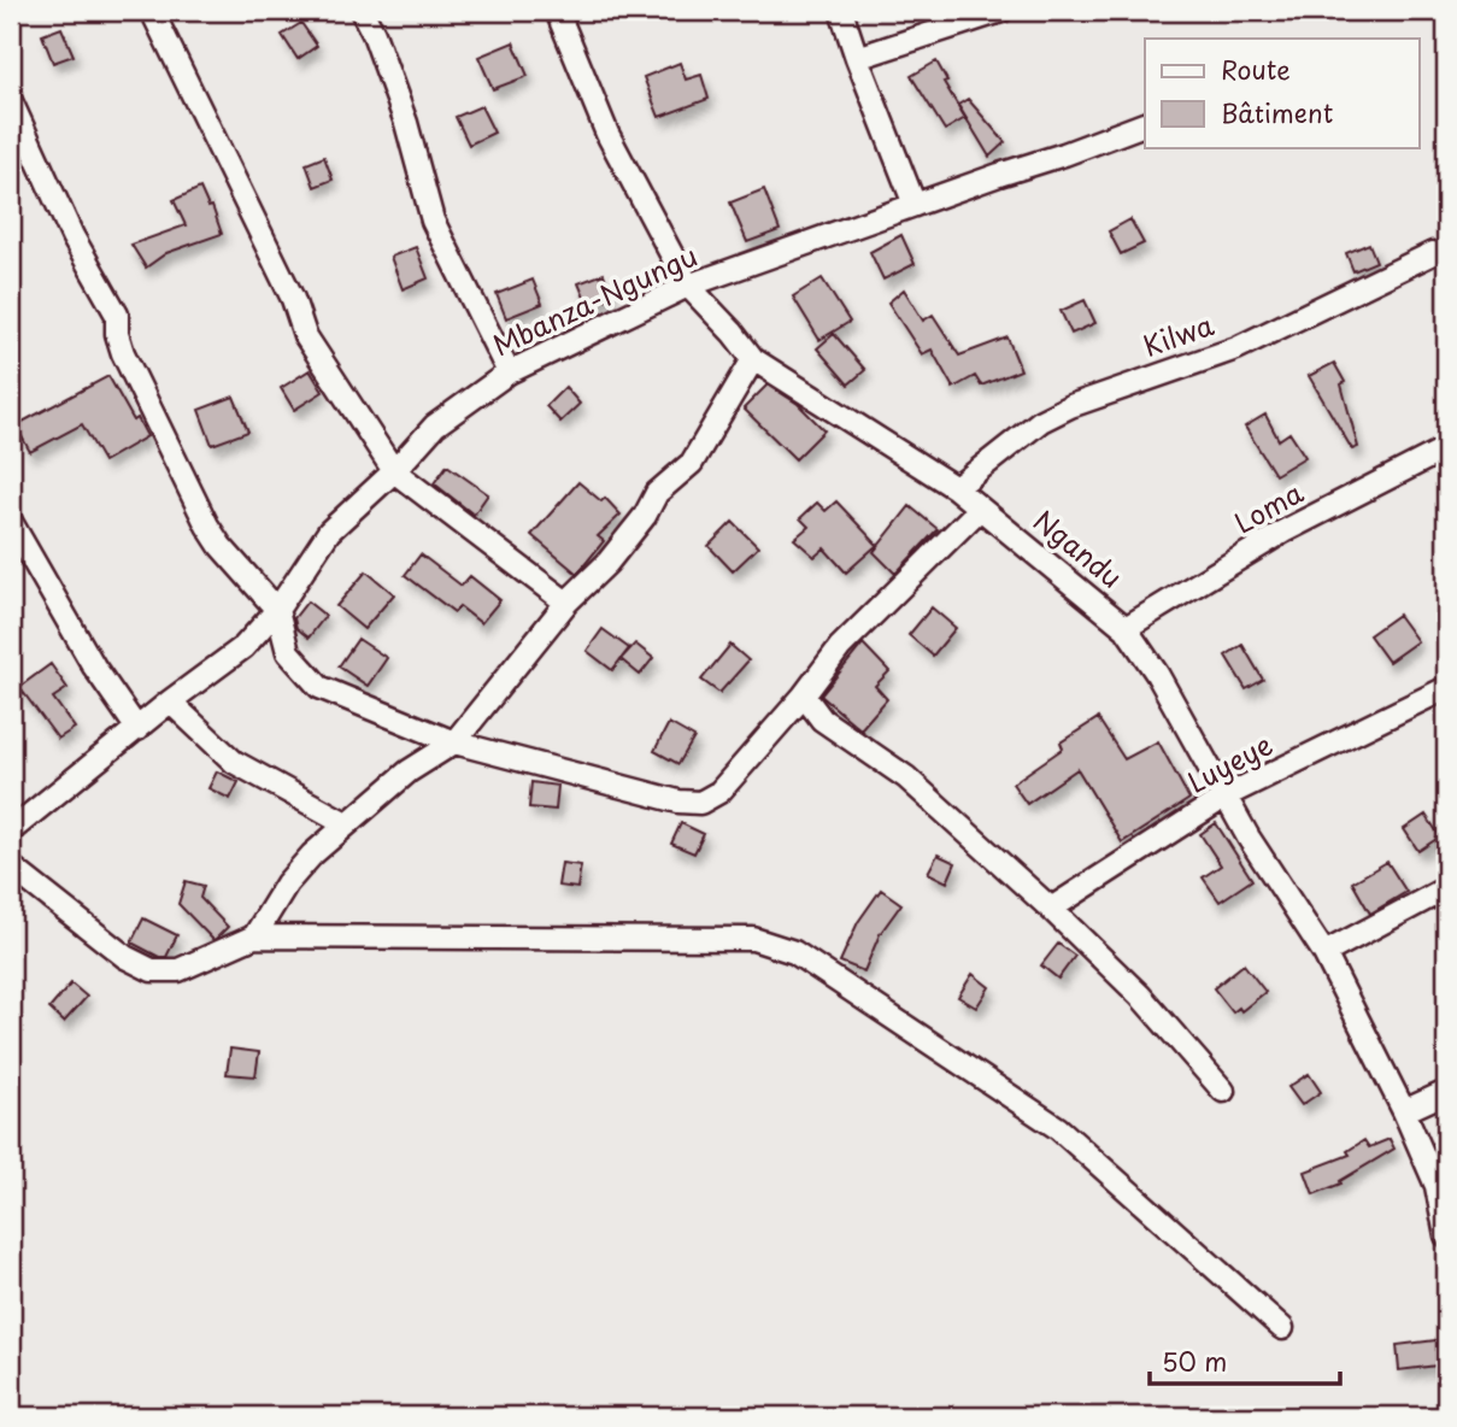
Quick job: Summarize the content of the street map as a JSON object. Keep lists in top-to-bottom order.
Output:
{
  "streets": {
    "street": [
      "Mbanza-Ngungu",
      "Kilwa",
      "Loma",
      "Ngandu",
      "Luyeye"
    ]
  },
  "crossings": [
    ["Mbanza-Ngungu", "Ngandu"],
    ["Kilwa", "Ngandu"],
    ["Loma", "Ngandu"],
    ["Ngandu", "Luyeye"]
  ],
  "legend": ["Route", "Bâtiment"],
  "scale_bar": "50 m"
}
